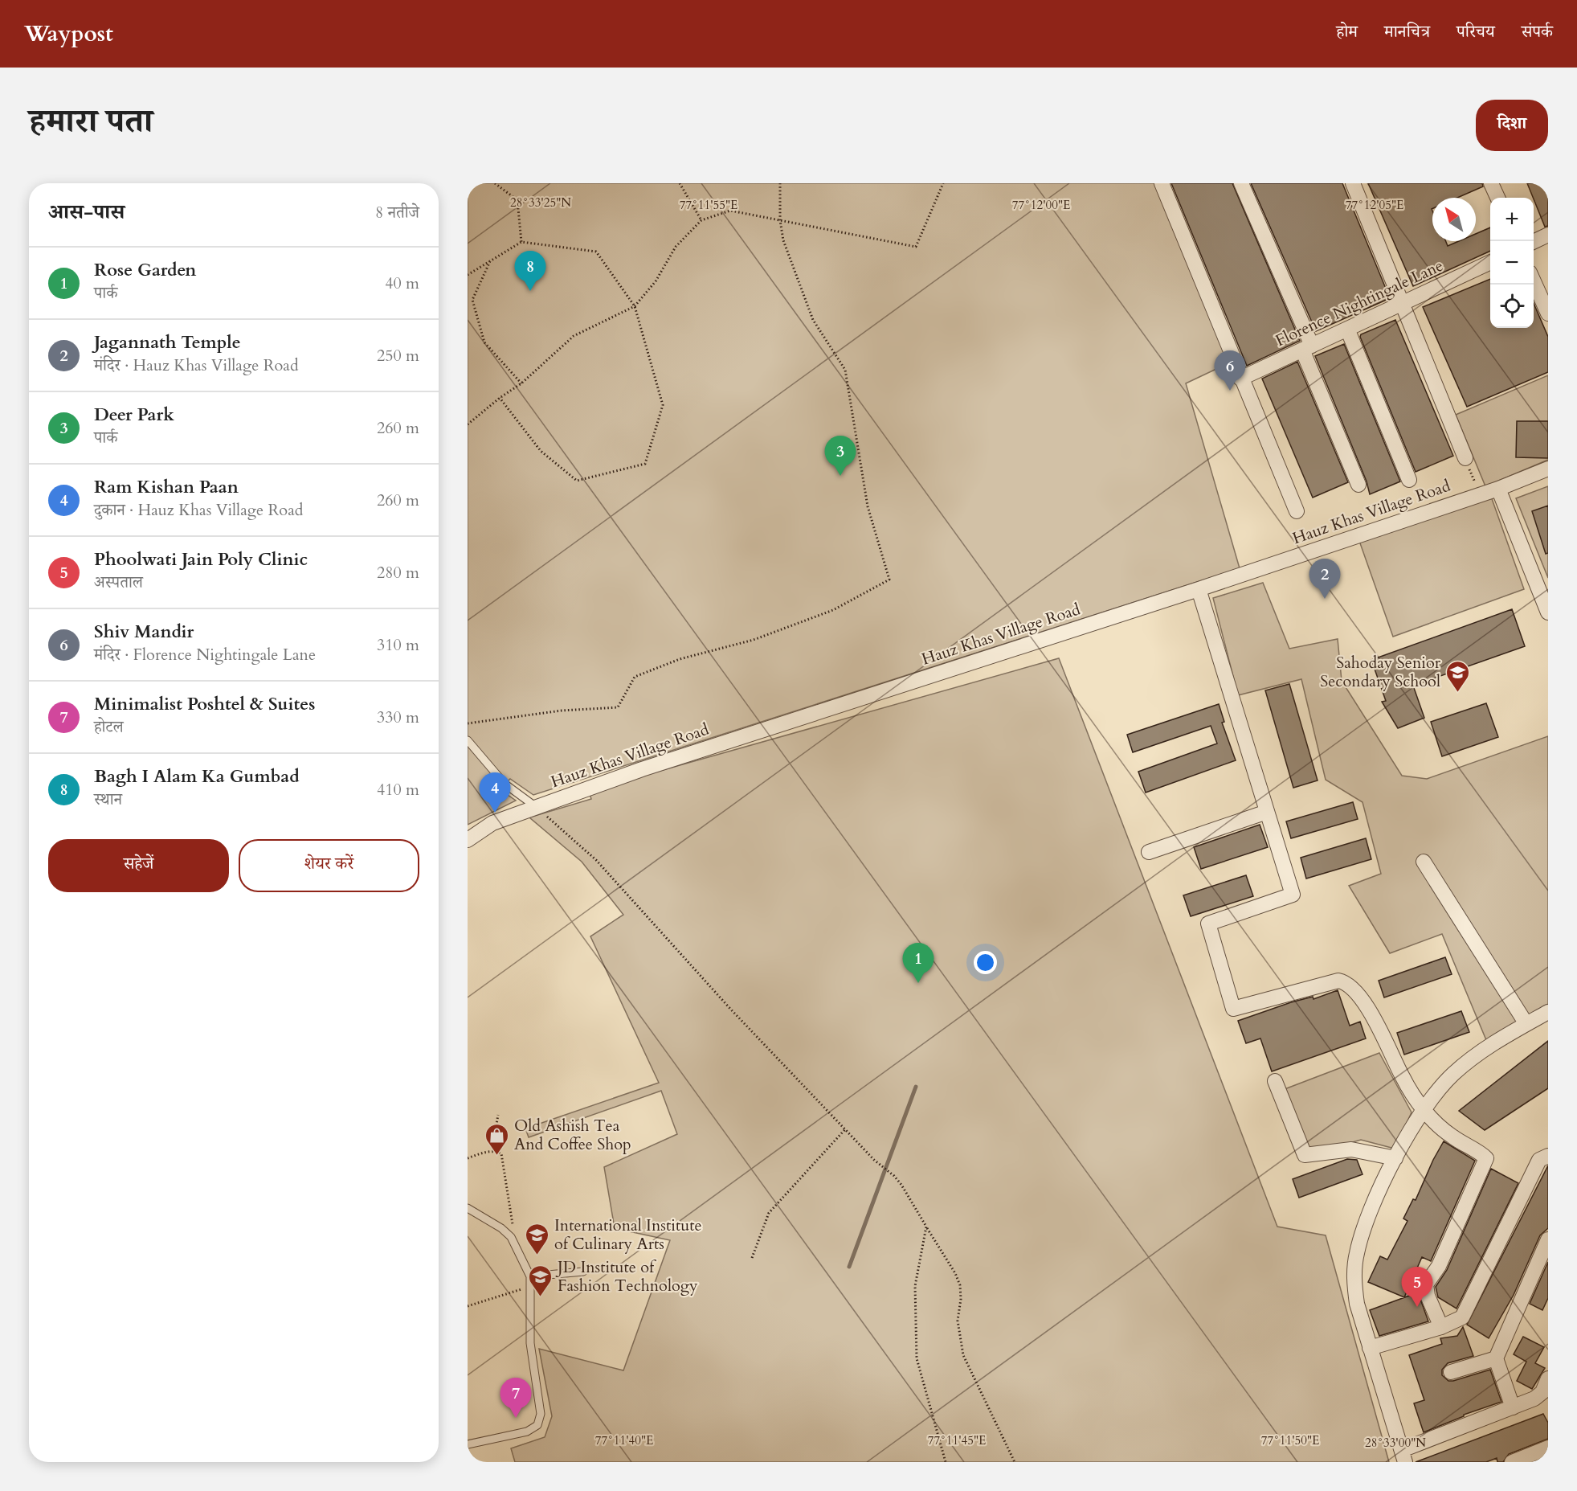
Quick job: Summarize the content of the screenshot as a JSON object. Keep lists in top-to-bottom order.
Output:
{
  "streets": {
    "street": ["Florence Nightingale Lane", "Hauz Khas Village Road"]
  },
  "places": {
    "school or university": ["Sahoday Senior Secondary School", "International Institute of Culinary Arts", "JD Institute of Fashion Technology"],
    "shop": ["Old Ashish Tea And Coffee Shop"]
  },
  "north": "top left",
  "page": {
    "header": "Waypost",
    "nav": [
      "होम",
      "मानचित्र",
      "परिचय",
      "संपर्क"
    ],
    "title": "हमारा पता",
    "buttons": [
      "दिशा",
      ["सहेजें", "शेयर करें"]
    ],
    "heading": ["आस-पास", "8 नतीजे"],
    "map_buttons": ["+", "−"],
    "list": [
      {
        "mark": "1",
        "name": "Rose Garden",
        "note": "पार्क",
        "value": "40 m"
      },
      {
        "mark": "2",
        "name": "Jagannath Temple",
        "note": "मंदिर · Hauz Khas Village Road",
        "value": "250 m"
      },
      {
        "mark": "3",
        "name": "Deer Park",
        "note": "पार्क",
        "value": "260 m"
      },
      {
        "mark": "4",
        "name": "Ram Kishan Paan",
        "note": "दुकान · Hauz Khas Village Road",
        "value": "260 m"
      },
      {
        "mark": "5",
        "name": "Phoolwati Jain Poly Clinic",
        "note": "अस्पताल",
        "value": "280 m"
      },
      {
        "mark": "6",
        "name": "Shiv Mandir",
        "note": "मंदिर · Florence Nightingale Lane",
        "value": "310 m"
      },
      {
        "mark": "7",
        "name": "Minimalist Poshtel & Suites",
        "note": "होटल",
        "value": "330 m"
      },
      {
        "mark": "8",
        "name": "Bagh I Alam Ka Gumbad",
        "note": "स्थान",
        "value": "410 m"
      }
    ],
    "pins": [
      "8",
      "6",
      "3",
      "2",
      "4",
      "1",
      "5",
      "7"
    ]
  },
  "coordinates": [
    "28°33'25\"N",
    "77°11'55\"E",
    "77°12'00\"E",
    "77°12'05\"E",
    "77°11'40\"E",
    "77°11'45\"E",
    "77°11'50\"E",
    "28°33'00\"N"
  ]
}
